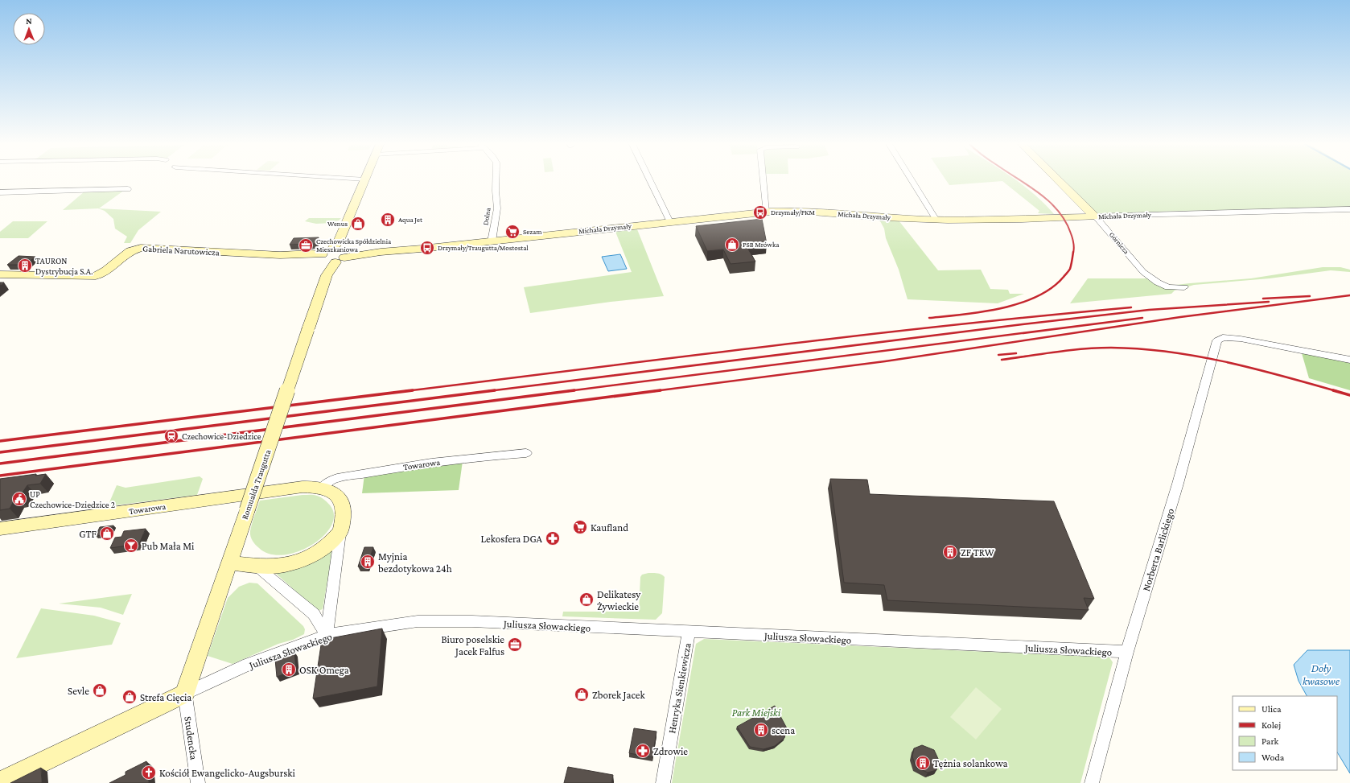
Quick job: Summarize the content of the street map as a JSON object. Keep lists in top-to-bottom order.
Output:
{
  "streets": {
    "street": [
      "Michała Drzymały",
      "Dolna",
      "Górnicza",
      "Gabriela Narutowicza",
      "Towarowa",
      "Romualda Traugutta",
      "Norberta Barlickiego",
      "Juliusza Słowackiego",
      "Henryka Sienkiewicza",
      "Studencka"
    ]
  },
  "crossings": [
    ["Michała Drzymały", "Dolna"],
    ["Michała Drzymały", "Górnicza"],
    ["Michała Drzymały", "Gabriela Narutowicza"],
    ["Michała Drzymały", "Romualda Traugutta"],
    ["Gabriela Narutowicza", "Romualda Traugutta"],
    ["Romualda Traugutta", "Juliusza Słowackiego"],
    ["Romualda Traugutta", "Studencka"],
    ["Norberta Barlickiego", "Juliusza Słowackiego"],
    ["Juliusza Słowackiego", "Henryka Sienkiewicza"],
    ["Juliusza Słowackiego", "Studencka"]
  ],
  "water": ["Doły kwasowe"],
  "parks": ["Park Miejski"],
  "places": {
    "bus stop": ["Drzymały/PKM", "Drzymały/Traugutta/Mostostal"],
    "building": [
      "Aqua Jet",
      "TAURON Dystrybucja S.A.",
      "ZF TRW",
      "Myjnia bezdotykowa 24h",
      "OSK Omega",
      "scena",
      "Tężnia solankowa"
    ],
    "shop": [
      "Wenus",
      "PSB Mrówka",
      "GTF",
      "Delikatesy Żywieckie",
      "Sevle",
      "Zborek Jacek",
      "Strefa Cięcia"
    ],
    "supermarket": ["Sezam", "Kaufland"],
    "office": ["Czechowicka Spółdzielnia Mieszkaniowa", "Biuro poselskie Jacek Falfus"],
    "station": ["Czechowice-Dziedzice"],
    "public building": ["UP Czechowice-Dziedzice 2"],
    "pharmacy": ["Lekosfera DGA", "Zdrowie"],
    "bar": ["Pub Mała Mi"],
    "church": ["Kościół Ewangelicko-Augsburski"]
  },
  "legend": [
    "Ulica",
    "Kolej",
    "Park",
    "Woda"
  ],
  "north": "top"
}
